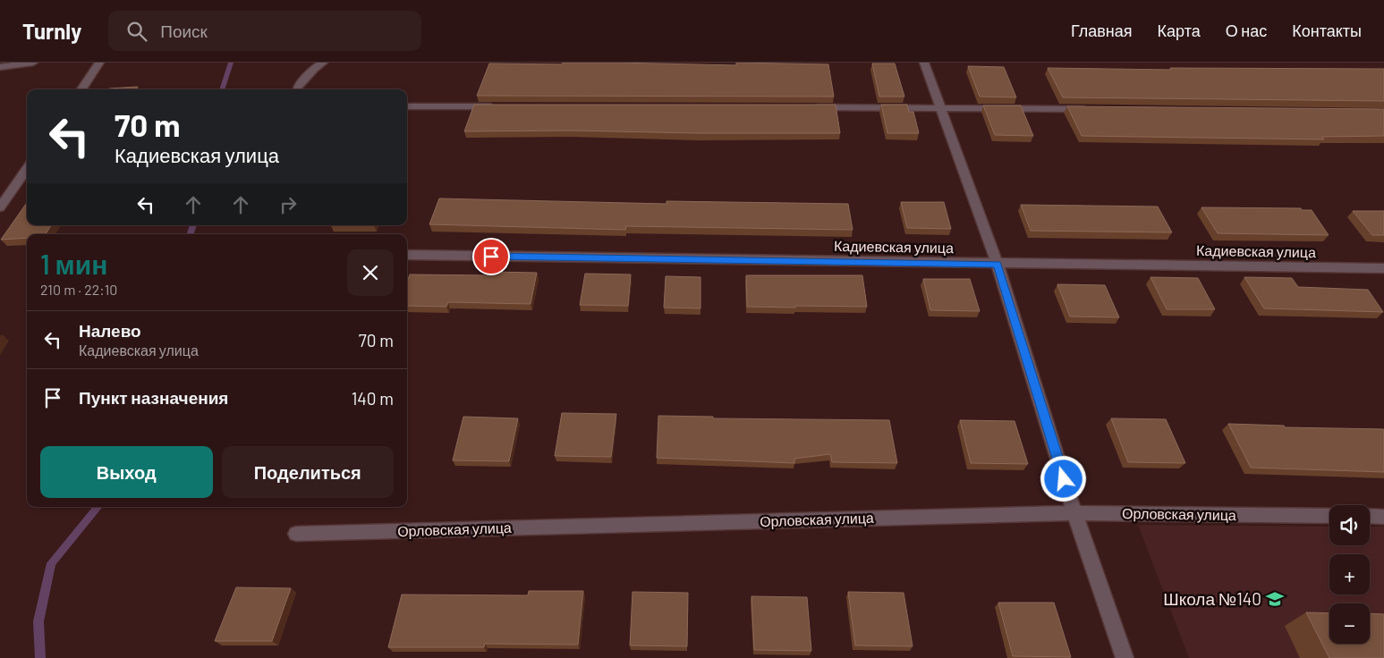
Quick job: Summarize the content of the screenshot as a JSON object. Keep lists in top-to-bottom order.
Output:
{
  "streets": {
    "street": ["Кадиевская улица", "Орловская улица"]
  },
  "places": {
    "school or university": ["Школа №140"]
  },
  "page": {
    "header": "Turnly",
    "search": "Поиск",
    "nav": [
      "Главная",
      "Карта",
      "О нас",
      "Контакты"
    ],
    "turn": ["70 m", "Кадиевская улица"],
    "heading": ["1 мин", "210 m · 22:10"],
    "list": [
      {
        "name": "Налево",
        "note": "Кадиевская улица",
        "value": "70 m"
      },
      {
        "name": "Пункт назначения",
        "value": "140 m"
      }
    ],
    "buttons": ["Выход", "Поделиться"],
    "map_buttons": ["+", "−"]
  }
}
